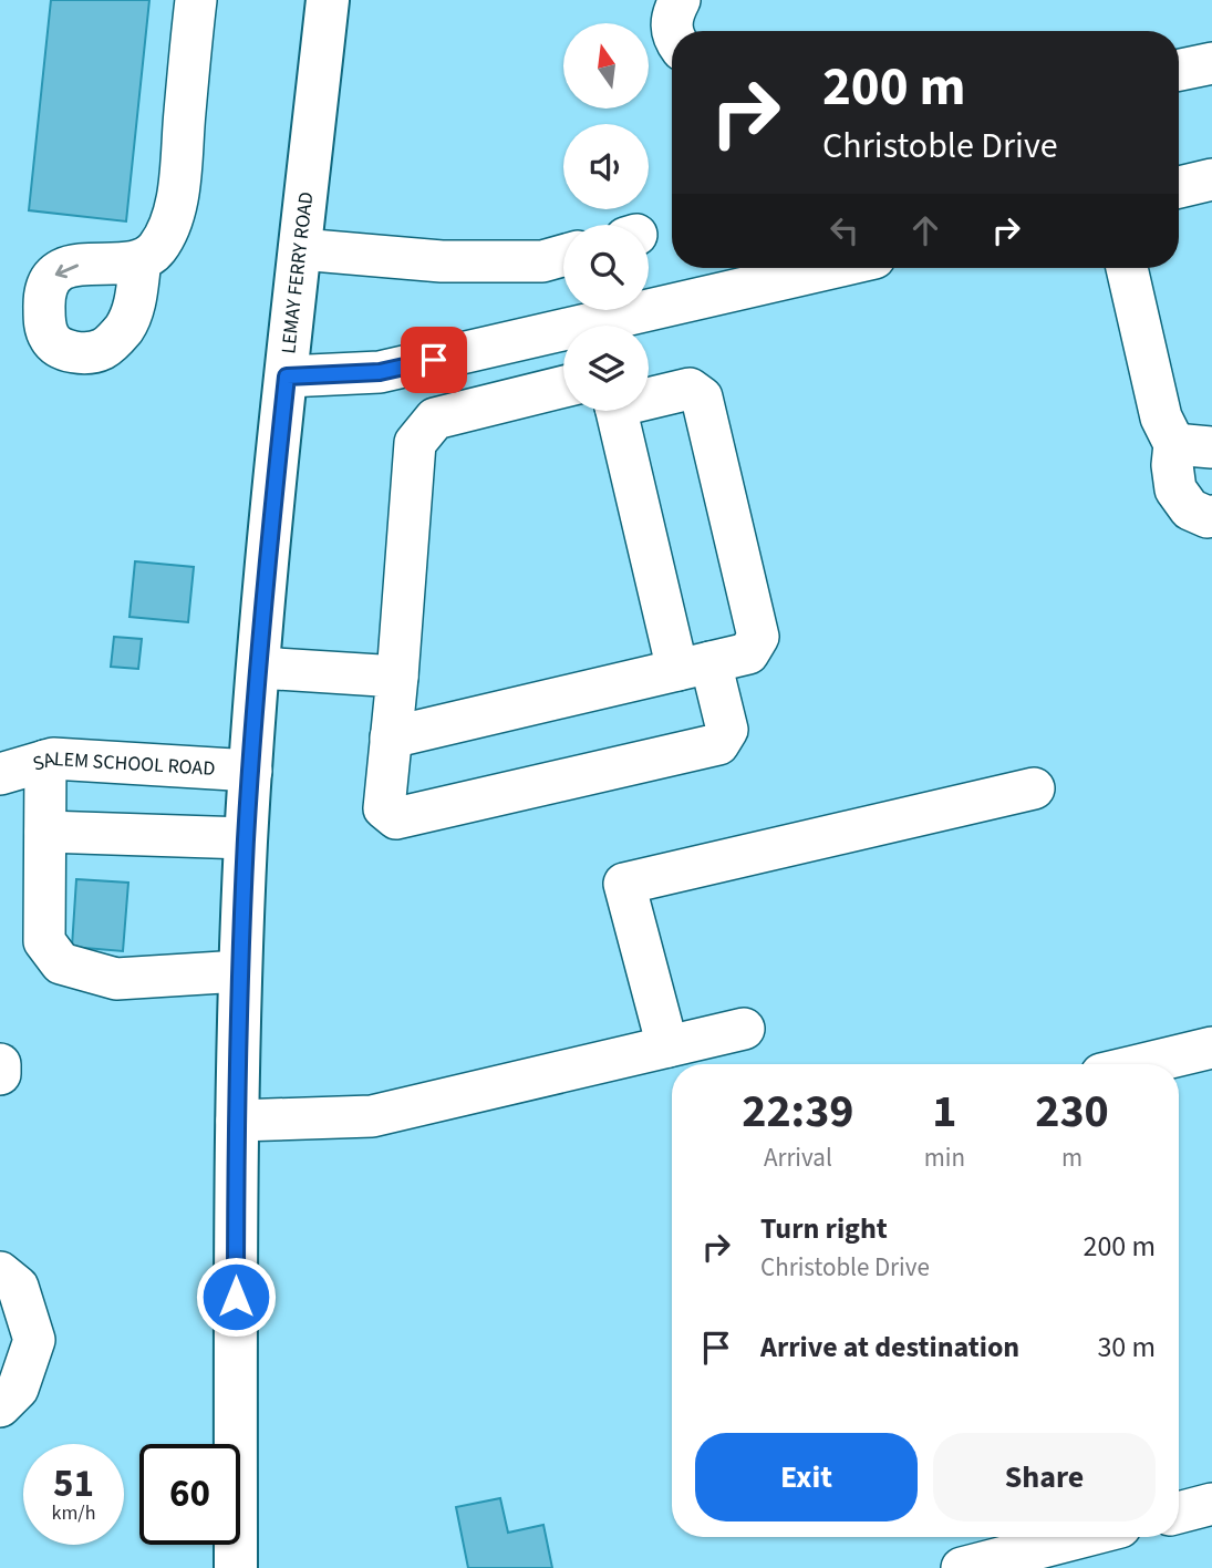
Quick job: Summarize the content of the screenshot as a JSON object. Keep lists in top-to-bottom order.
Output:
{
  "streets": {
    "main road": ["LEMAY FERRY ROAD"],
    "street": ["SALEM SCHOOL ROAD"]
  },
  "crossings": [
    ["LEMAY FERRY ROAD", "SALEM SCHOOL ROAD"]
  ],
  "north": "top",
  "page": {
    "turn": ["200 m", "Christoble Drive"],
    "eta": [
      "22:39",
      "Arrival",
      "1",
      "min",
      "230",
      "m"
    ],
    "list": [
      {
        "name": "Turn right",
        "note": "Christoble Drive",
        "value": "200 m"
      },
      {
        "name": "Arrive at destination",
        "value": "30 m"
      }
    ],
    "buttons": ["Exit", "Share"],
    "speed": "51 km/h",
    "limit": "60"
  }
}
